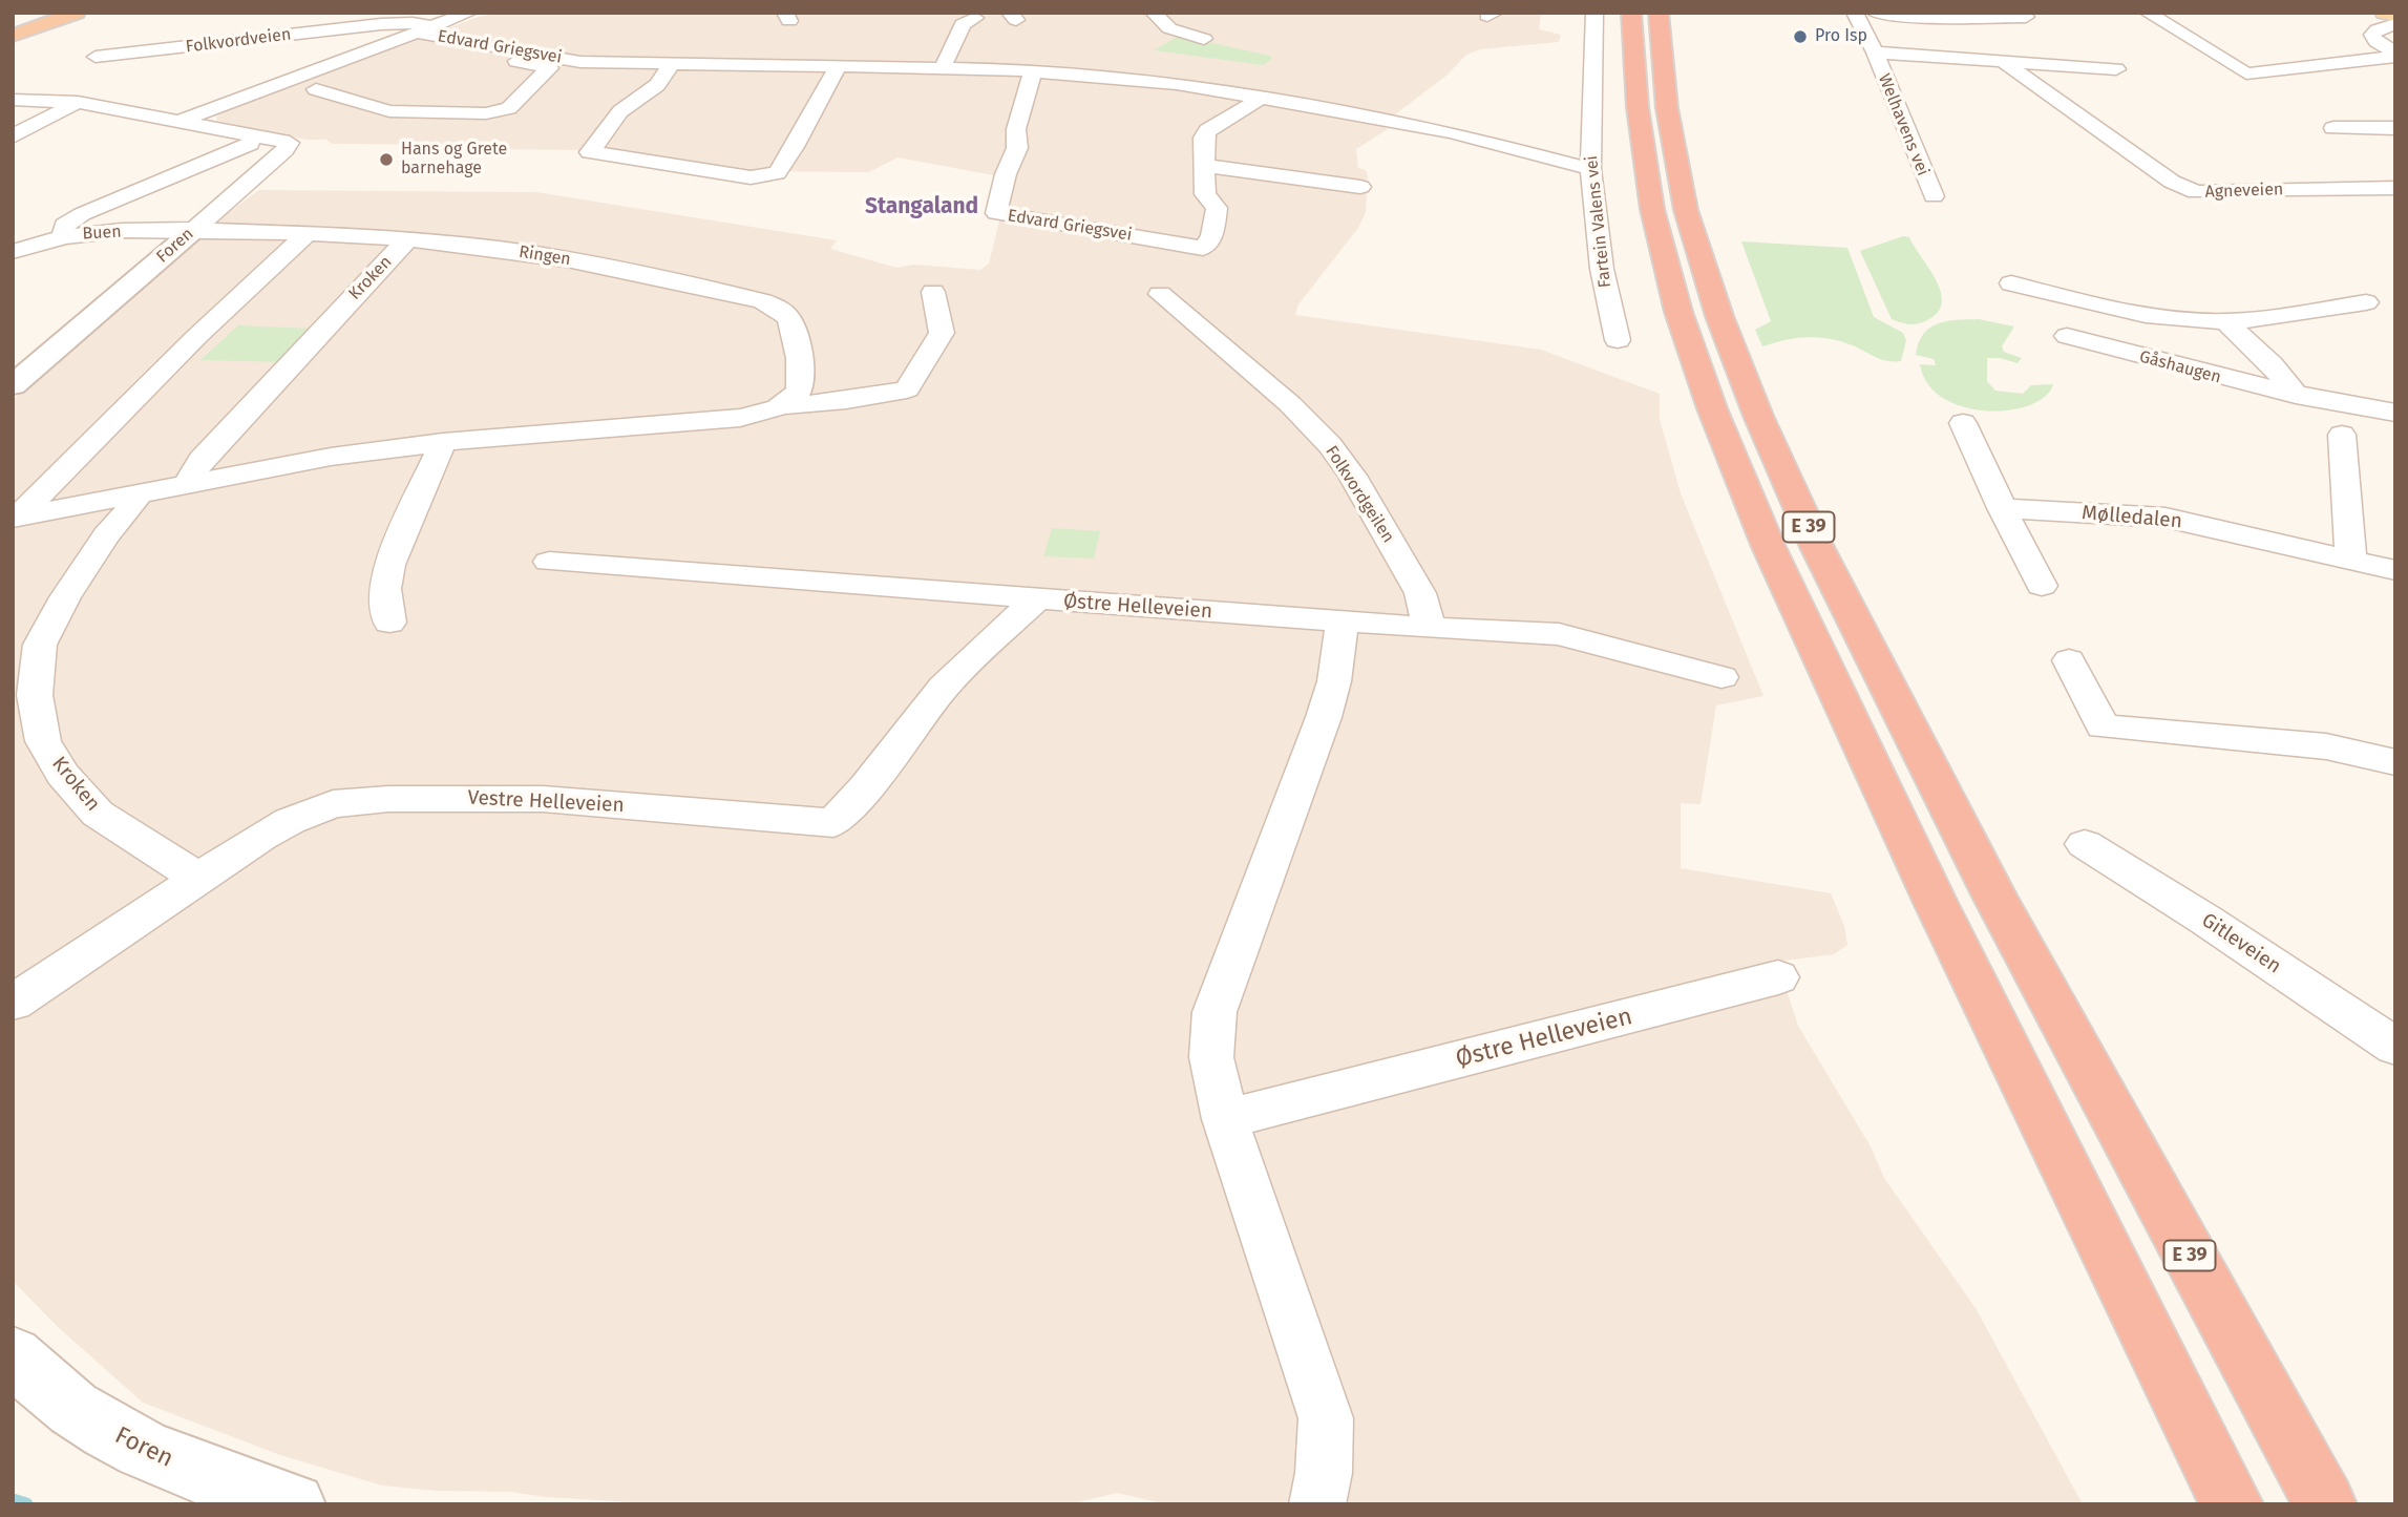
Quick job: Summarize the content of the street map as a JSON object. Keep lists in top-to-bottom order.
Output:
{
  "streets": {
    "highway": ["E 39"],
    "street": [
      "Folkvordveien",
      "Edvard Griegsvei",
      "Welhavens vei",
      "Agneveien",
      "Fartein Valens vei",
      "Buen",
      "Foren",
      "Ringen",
      "Kroken",
      "Gåshaugen",
      "Folkvordgeilen",
      "Mølledalen",
      "Østre Helleveien",
      "Vestre Helleveien",
      "Gitleveien"
    ]
  },
  "crossings": [
    ["Folkvordveien", "Edvard Griegsvei"],
    ["Folkvordveien", "Foren"],
    ["Edvard Griegsvei", "Fartein Valens vei"],
    ["Welhavens vei", "Agneveien"],
    ["Buen", "Foren"],
    ["Buen", "Ringen"],
    ["Foren", "Ringen"],
    ["Ringen", "Kroken"],
    ["Kroken", "Vestre Helleveien"],
    ["Folkvordgeilen", "Østre Helleveien"],
    ["Østre Helleveien", "Vestre Helleveien"]
  ],
  "districts": ["Stangaland"],
  "places": ["Pro Isp", "Hans og Grete barnehage"]
}
